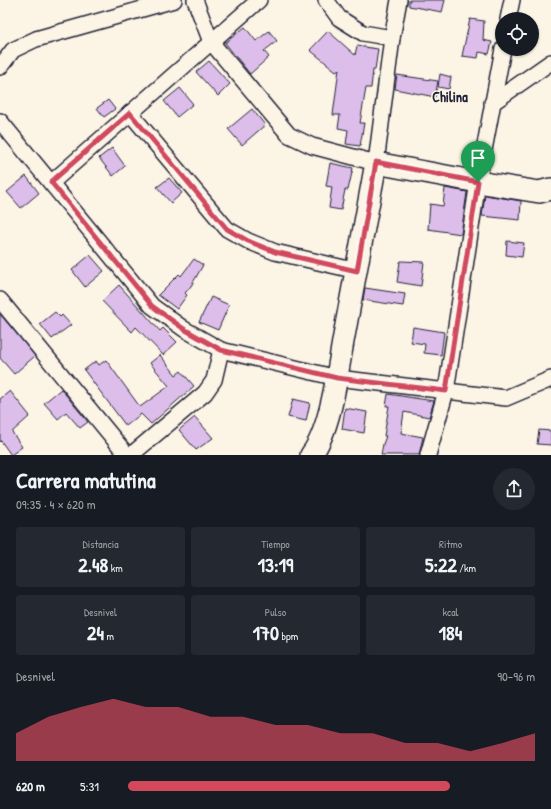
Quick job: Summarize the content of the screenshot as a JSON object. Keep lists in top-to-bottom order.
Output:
{
  "districts": ["Chilina"],
  "page": {
    "heading": ["Carrera matutina", "09:35 · 4 × 620 m"],
    "stats": [
      ["Distancia", "2.48 km"],
      ["Tiempo", "13:19"],
      ["Ritmo", "5:22 /km"],
      ["Desnivel", "24 m"],
      ["Pulso", "170 bpm"],
      ["kcal", "184"]
    ],
    "chart": ["Desnivel", "90–96 m"],
    "list": [
      {
        "name": "620 m",
        "note": "5:31"
      }
    ]
  }
}
